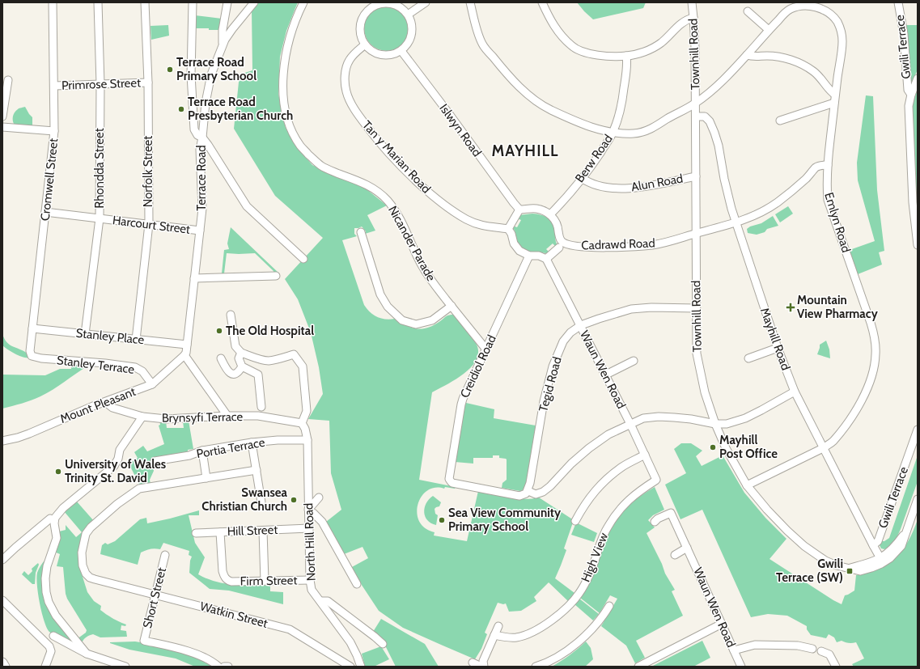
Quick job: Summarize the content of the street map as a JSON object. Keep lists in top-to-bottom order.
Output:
{
  "streets": {
    "street": [
      "Gwili Terrace",
      "Townhill Road",
      "Primrose Street",
      "Islwyn Road",
      "Tan y Marian Road",
      "Berw Road",
      "Rhondda Street",
      "Norfolk Street",
      "Terrace Road",
      "Cromwell Street",
      "Alun Road",
      "Emlyn Road",
      "Harcourt Street",
      "Nicander Parade",
      "Cadrawd Road",
      "Stanley Place",
      "Mayhill Road",
      "Stanley Terrace",
      "Creidiol Road",
      "Waun Wen Road",
      "Tegid Road",
      "Mount Pleasant",
      "Brynsyfi Terrace",
      "Portia Terrace",
      "Hill Street",
      "North Hill Road",
      "High View",
      "Firm Street",
      "Short Street",
      "Watkin Street"
    ]
  },
  "crossings": [
    ["Gwili Terrace", "Mayhill Road"],
    ["Townhill Road", "Alun Road"],
    ["Townhill Road", "Emlyn Road"],
    ["Townhill Road", "Cadrawd Road"],
    ["Townhill Road", "Mayhill Road"],
    ["Townhill Road", "Tegid Road"],
    ["Primrose Street", "Rhondda Street"],
    ["Primrose Street", "Norfolk Street"],
    ["Primrose Street", "Cromwell Street"],
    ["Islwyn Road", "Tan y Marian Road"],
    ["Islwyn Road", "Berw Road"],
    ["Islwyn Road", "Cadrawd Road"],
    ["Islwyn Road", "Creidiol Road"],
    ["Islwyn Road", "Waun Wen Road"],
    ["Tan y Marian Road", "Berw Road"],
    ["Tan y Marian Road", "Cadrawd Road"],
    ["Tan y Marian Road", "Creidiol Road"],
    ["Tan y Marian Road", "Waun Wen Road"],
    ["Berw Road", "Alun Road"],
    ["Berw Road", "Emlyn Road"],
    ["Berw Road", "Cadrawd Road"],
    ["Berw Road", "Creidiol Road"],
    ["Berw Road", "Waun Wen Road"],
    ["Rhondda Street", "Harcourt Street"],
    ["Rhondda Street", "Stanley Place"],
    ["Norfolk Street", "Harcourt Street"],
    ["Norfolk Street", "Stanley Place"],
    ["Terrace Road", "Harcourt Street"],
    ["Terrace Road", "Stanley Place"],
    ["Terrace Road", "Mount Pleasant"],
    ["Cromwell Street", "Harcourt Street"],
    ["Cromwell Street", "Stanley Place"],
    ["Cromwell Street", "Stanley Terrace"],
    ["Emlyn Road", "Cadrawd Road"],
    ["Emlyn Road", "Mayhill Road"],
    ["Nicander Parade", "Creidiol Road"],
    ["Cadrawd Road", "Mayhill Road"],
    ["Cadrawd Road", "Creidiol Road"],
    ["Cadrawd Road", "Waun Wen Road"],
    ["Stanley Terrace", "Mount Pleasant"],
    ["Creidiol Road", "Waun Wen Road"],
    ["Creidiol Road", "Tegid Road"],
    ["Waun Wen Road", "Tegid Road"],
    ["Waun Wen Road", "High View"],
    ["Mount Pleasant", "Brynsyfi Terrace"],
    ["Brynsyfi Terrace", "North Hill Road"],
    ["Portia Terrace", "North Hill Road"],
    ["Hill Street", "North Hill Road"],
    ["Hill Street", "Firm Street"],
    ["North Hill Road", "Firm Street"],
    ["Short Street", "Watkin Street"]
  ],
  "districts": ["MAYHILL"],
  "places": {
    "other": [
      "Terrace Road Primary School",
      "Terrace Road Presbyterian Church",
      "The Old Hospital",
      "Mayhill Post Office",
      "University of Wales Trinity St. David",
      "Swansea Christian Church",
      "Sea View Community Primary School"
    ],
    "health": ["Mountain View Pharmacy"],
    "transit": ["Gwili Terrace (SW)"]
  }
}
